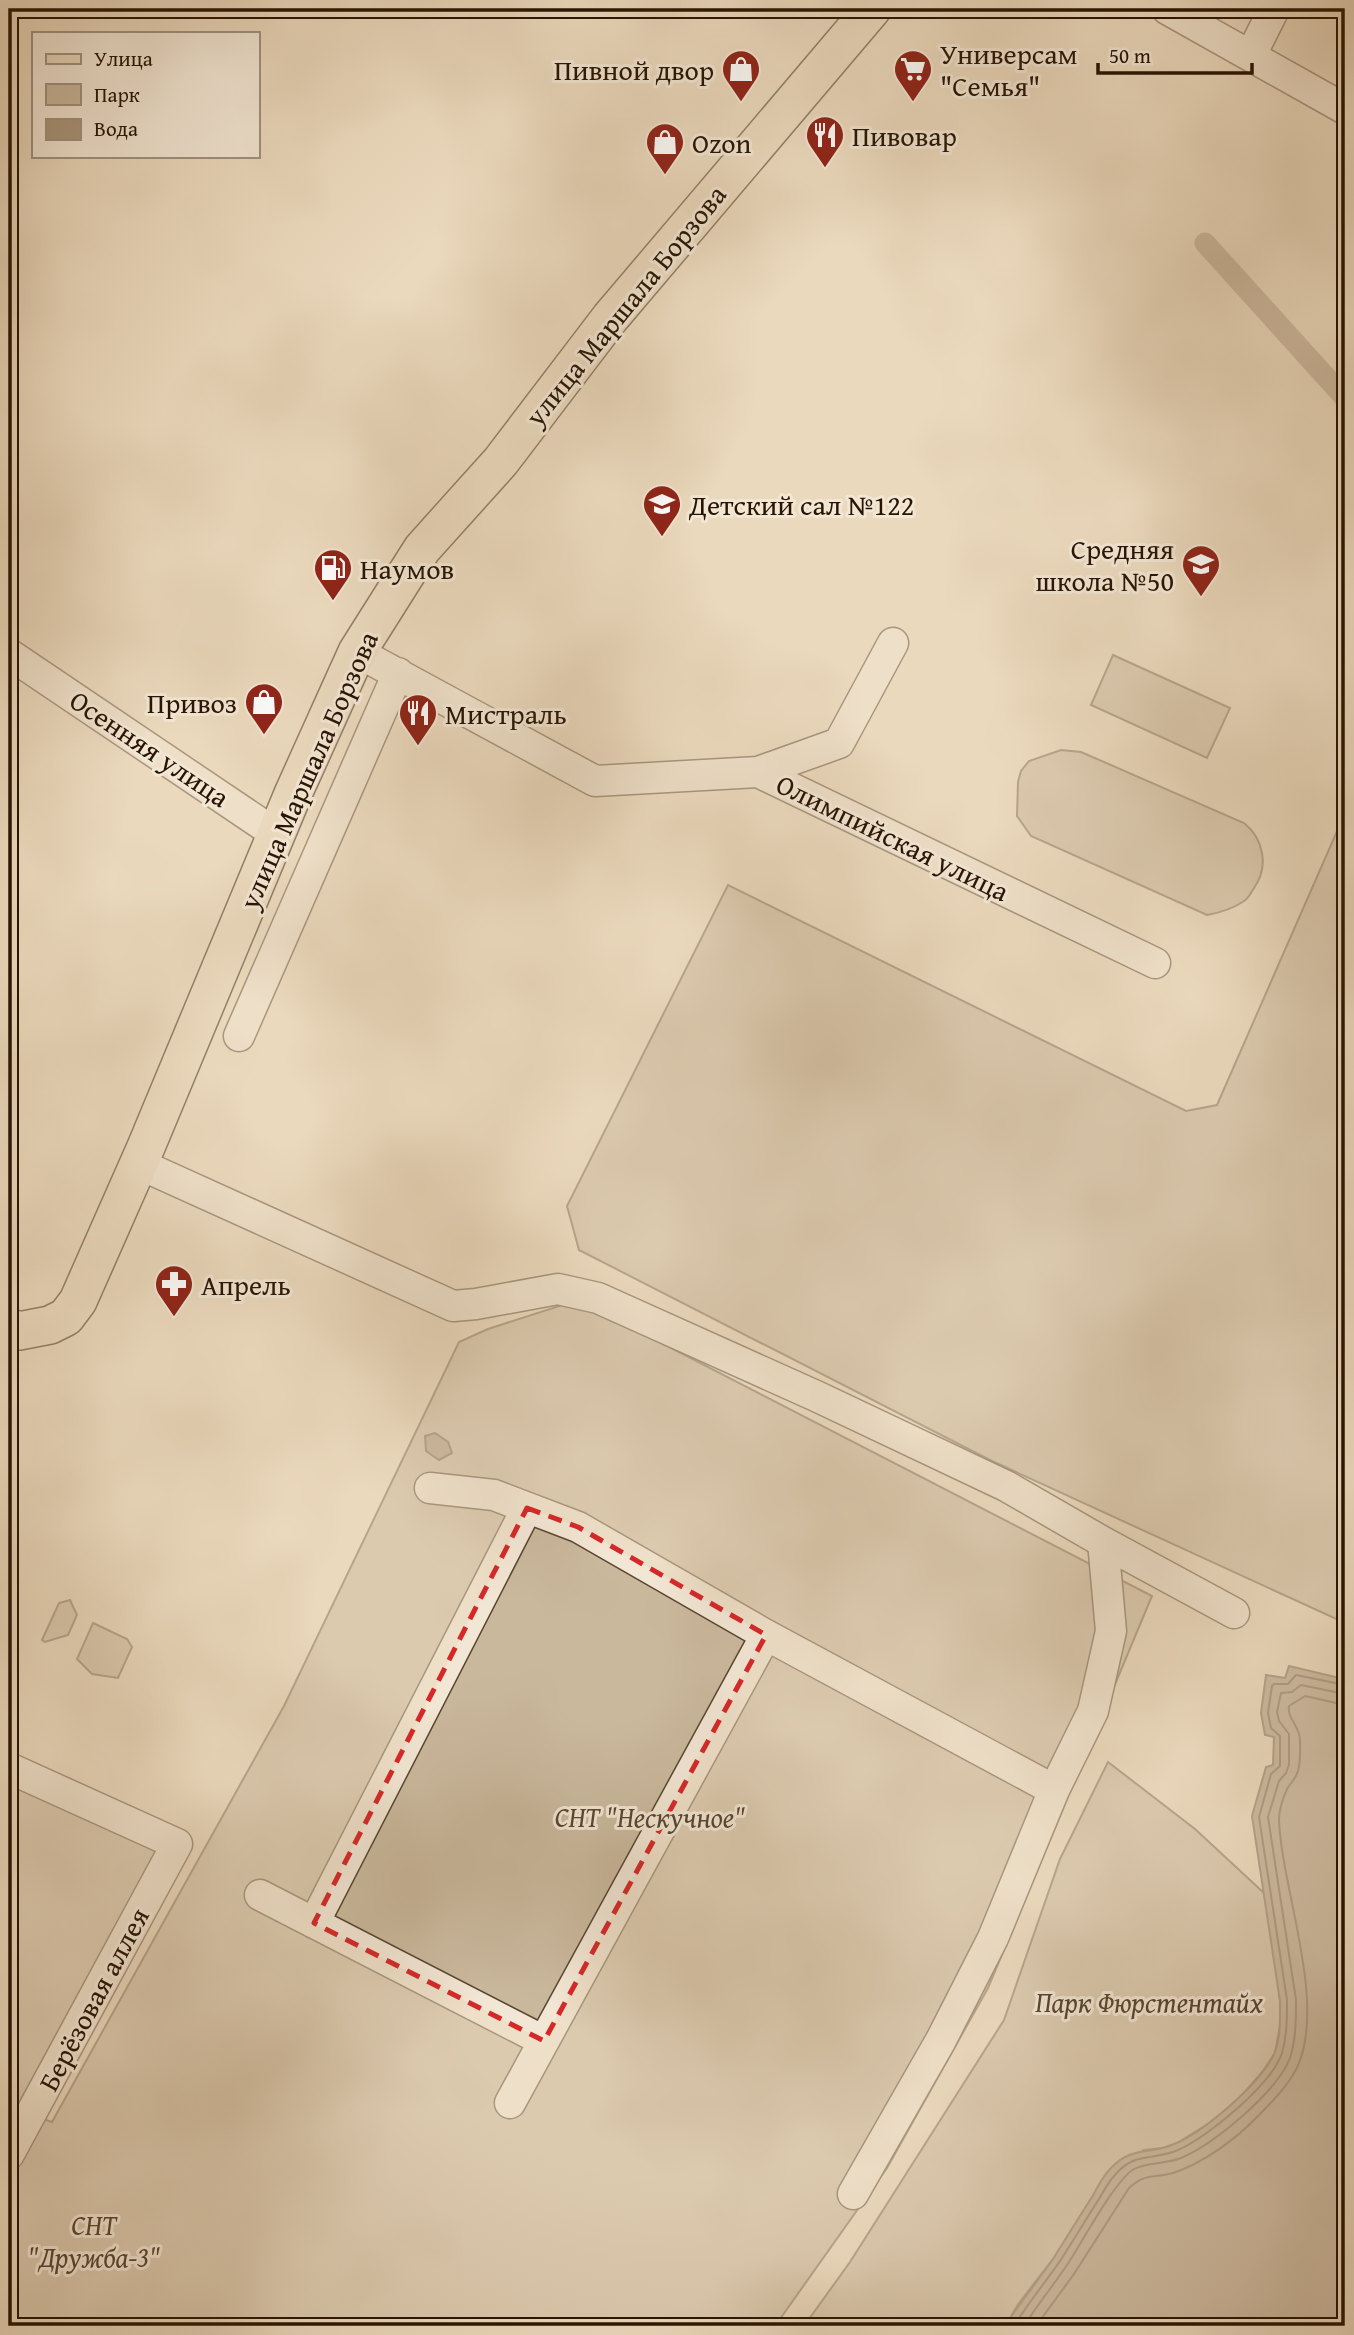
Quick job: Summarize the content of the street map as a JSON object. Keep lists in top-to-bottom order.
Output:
{
  "streets": {
    "main road": ["улица Маршала Борзова"],
    "street": ["Осенняя улица", "Олимпийская улица", "Берёзовая аллея"]
  },
  "crossings": [
    ["улица Маршала Борзова", "Осенняя улица"],
    ["улица Маршала Борзова", "Олимпийская улица"]
  ],
  "parks": ["СНТ \"Нескучное\"", "Парк Фюрстентайх", "СНТ \"Дружба-3\""],
  "places": {
    "shop": ["Пивной двор", "Ozon", "Привоз"],
    "supermarket": ["Универсам \"Семья\""],
    "restaurant": ["Пивовар", "Мистраль"],
    "school or university": ["Детский сал №122", "Средняя школа №50"],
    "fuel station": ["Наумов"],
    "pharmacy": ["Апрель"]
  },
  "legend": ["Улица", "Парк", "Вода"],
  "scale_bar": "50 m"
}
